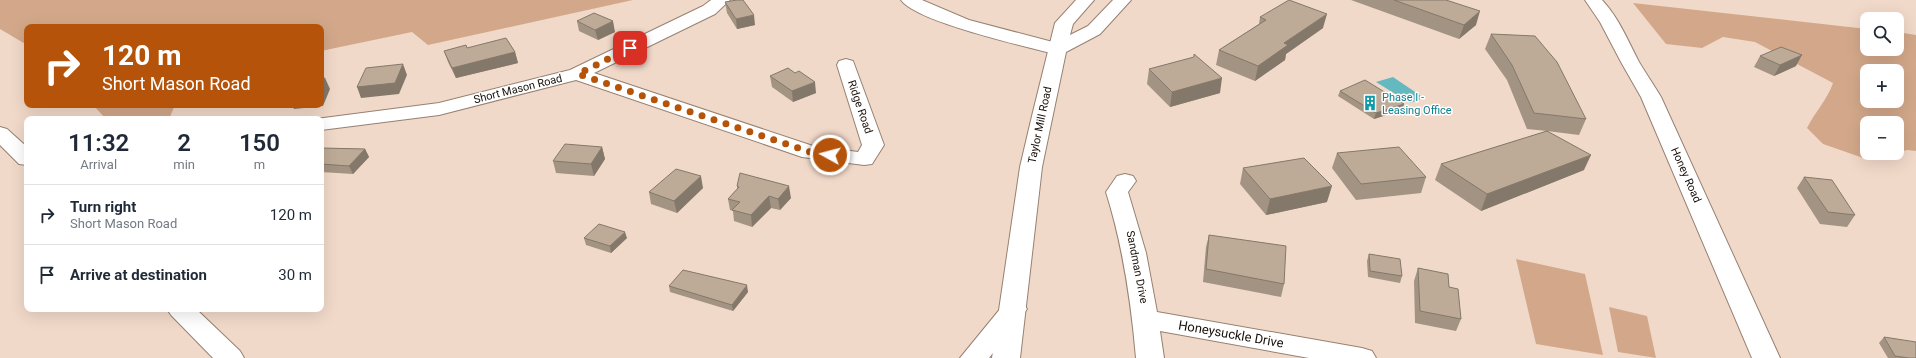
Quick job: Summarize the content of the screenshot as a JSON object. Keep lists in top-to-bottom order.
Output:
{
  "streets": {
    "main road": [
      "Short Mason Road",
      "Ridge Road",
      "Taylor Mill Road",
      "Honey Road",
      "Sandman Drive",
      "Honeysuckle Drive"
    ]
  },
  "crossings": [
    ["Short Mason Road", "Ridge Road"],
    ["Sandman Drive", "Honeysuckle Drive"]
  ],
  "places": {
    "building": ["Phase I - Leasing Office"]
  },
  "page": {
    "map_buttons": ["+", "−"],
    "turn": ["120 m", "Short Mason Road"],
    "eta": [
      "11:32",
      "Arrival",
      "2",
      "min",
      "150",
      "m"
    ],
    "list": [
      {
        "name": "Turn right",
        "note": "Short Mason Road",
        "value": "120 m"
      },
      {
        "name": "Arrive at destination",
        "value": "30 m"
      }
    ]
  }
}
